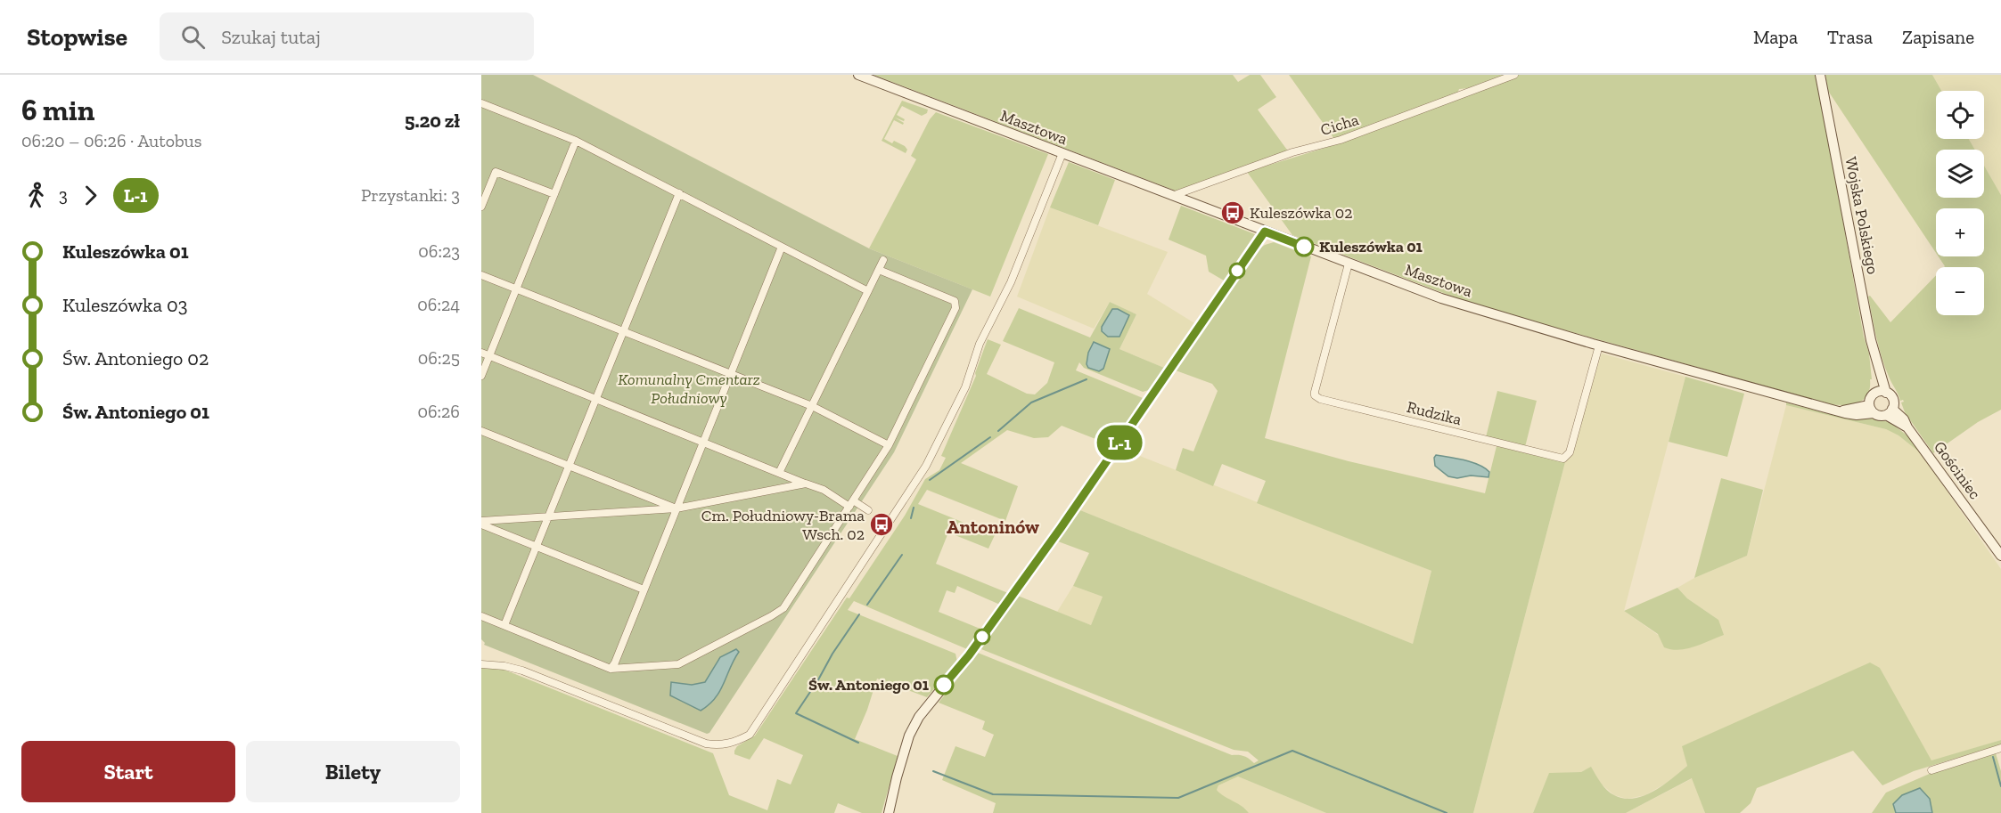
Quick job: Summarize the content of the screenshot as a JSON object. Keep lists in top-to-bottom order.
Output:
{
  "streets": {
    "street": [
      "Cicha",
      "Masztowa",
      "Wojska Polskiego",
      "Rudzika",
      "Gościniec"
    ]
  },
  "crossings": [
    ["Cicha", "Masztowa"],
    ["Masztowa", "Wojska Polskiego"],
    ["Masztowa", "Rudzika"],
    ["Masztowa", "Gościniec"],
    ["Wojska Polskiego", "Gościniec"]
  ],
  "districts": ["Antoninów"],
  "parks": ["Komunalny Cmentarz Południowy"],
  "places": {
    "bus stop": ["Kuleszówka 02", "Cm. Południowy-Brama Wsch. 02"],
    "other": ["Kuleszówka 01", "Św. Antoniego 01"]
  },
  "lines": ["bus line L-1"],
  "page": {
    "header": "Stopwise",
    "search": "Szukaj tutaj",
    "nav": ["Mapa", "Trasa", "Zapisane"],
    "heading": ["6 min", "06:20 – 06:26 · Autobus", "5.20 zł"],
    "on_map": "L-1",
    "map_buttons": ["+", "−"],
    "legs": ["3", "L-1", "Przystanki: 3"],
    "list": [
      {
        "name": "Kuleszówka 01",
        "value": "06:23"
      },
      {
        "name": "Kuleszówka 03",
        "value": "06:24"
      },
      {
        "name": "Św. Antoniego 02",
        "value": "06:25"
      },
      {
        "name": "Św. Antoniego 01",
        "value": "06:26"
      }
    ],
    "buttons": ["Start", "Bilety"]
  }
}
